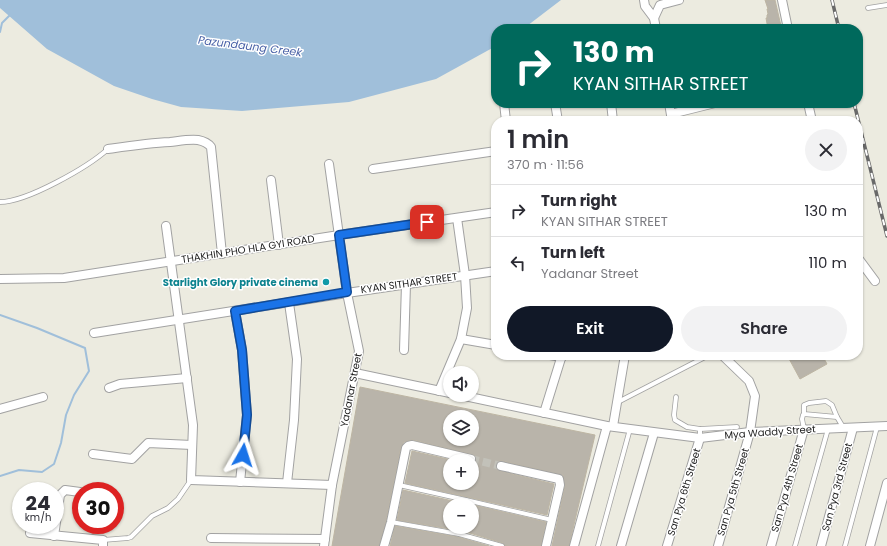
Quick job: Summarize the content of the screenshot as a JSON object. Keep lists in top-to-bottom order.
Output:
{
  "streets": {
    "street": [
      "THAKHIN PHO HLA GYI ROAD",
      "KYAN SITHAR STREET",
      "Yadanar Street",
      "Mya Waddy Street",
      "San Pya 3rd Street",
      "San Pya 4th Street",
      "San Pya 6th Street",
      "San Pya 5th Street"
    ]
  },
  "crossings": [
    ["THAKHIN PHO HLA GYI ROAD", "Yadanar Street"],
    ["KYAN SITHAR STREET", "Yadanar Street"],
    ["Mya Waddy Street", "San Pya 3rd Street"],
    ["Mya Waddy Street", "San Pya 4th Street"],
    ["Mya Waddy Street", "San Pya 6th Street"],
    ["Mya Waddy Street", "San Pya 5th Street"]
  ],
  "water": ["Pazundaung Creek"],
  "places": ["Starlight Glory private cinema"],
  "page": {
    "turn": ["130 m", "KYAN SITHAR STREET"],
    "heading": ["1 min", "370 m · 11:56"],
    "list": [
      {
        "name": "Turn right",
        "note": "KYAN SITHAR STREET",
        "value": "130 m"
      },
      {
        "name": "Turn left",
        "note": "Yadanar Street",
        "value": "110 m"
      }
    ],
    "buttons": ["Exit", "Share"],
    "map_buttons": ["+", "−"],
    "speed": "24 km/h",
    "limit": "30"
  }
}
